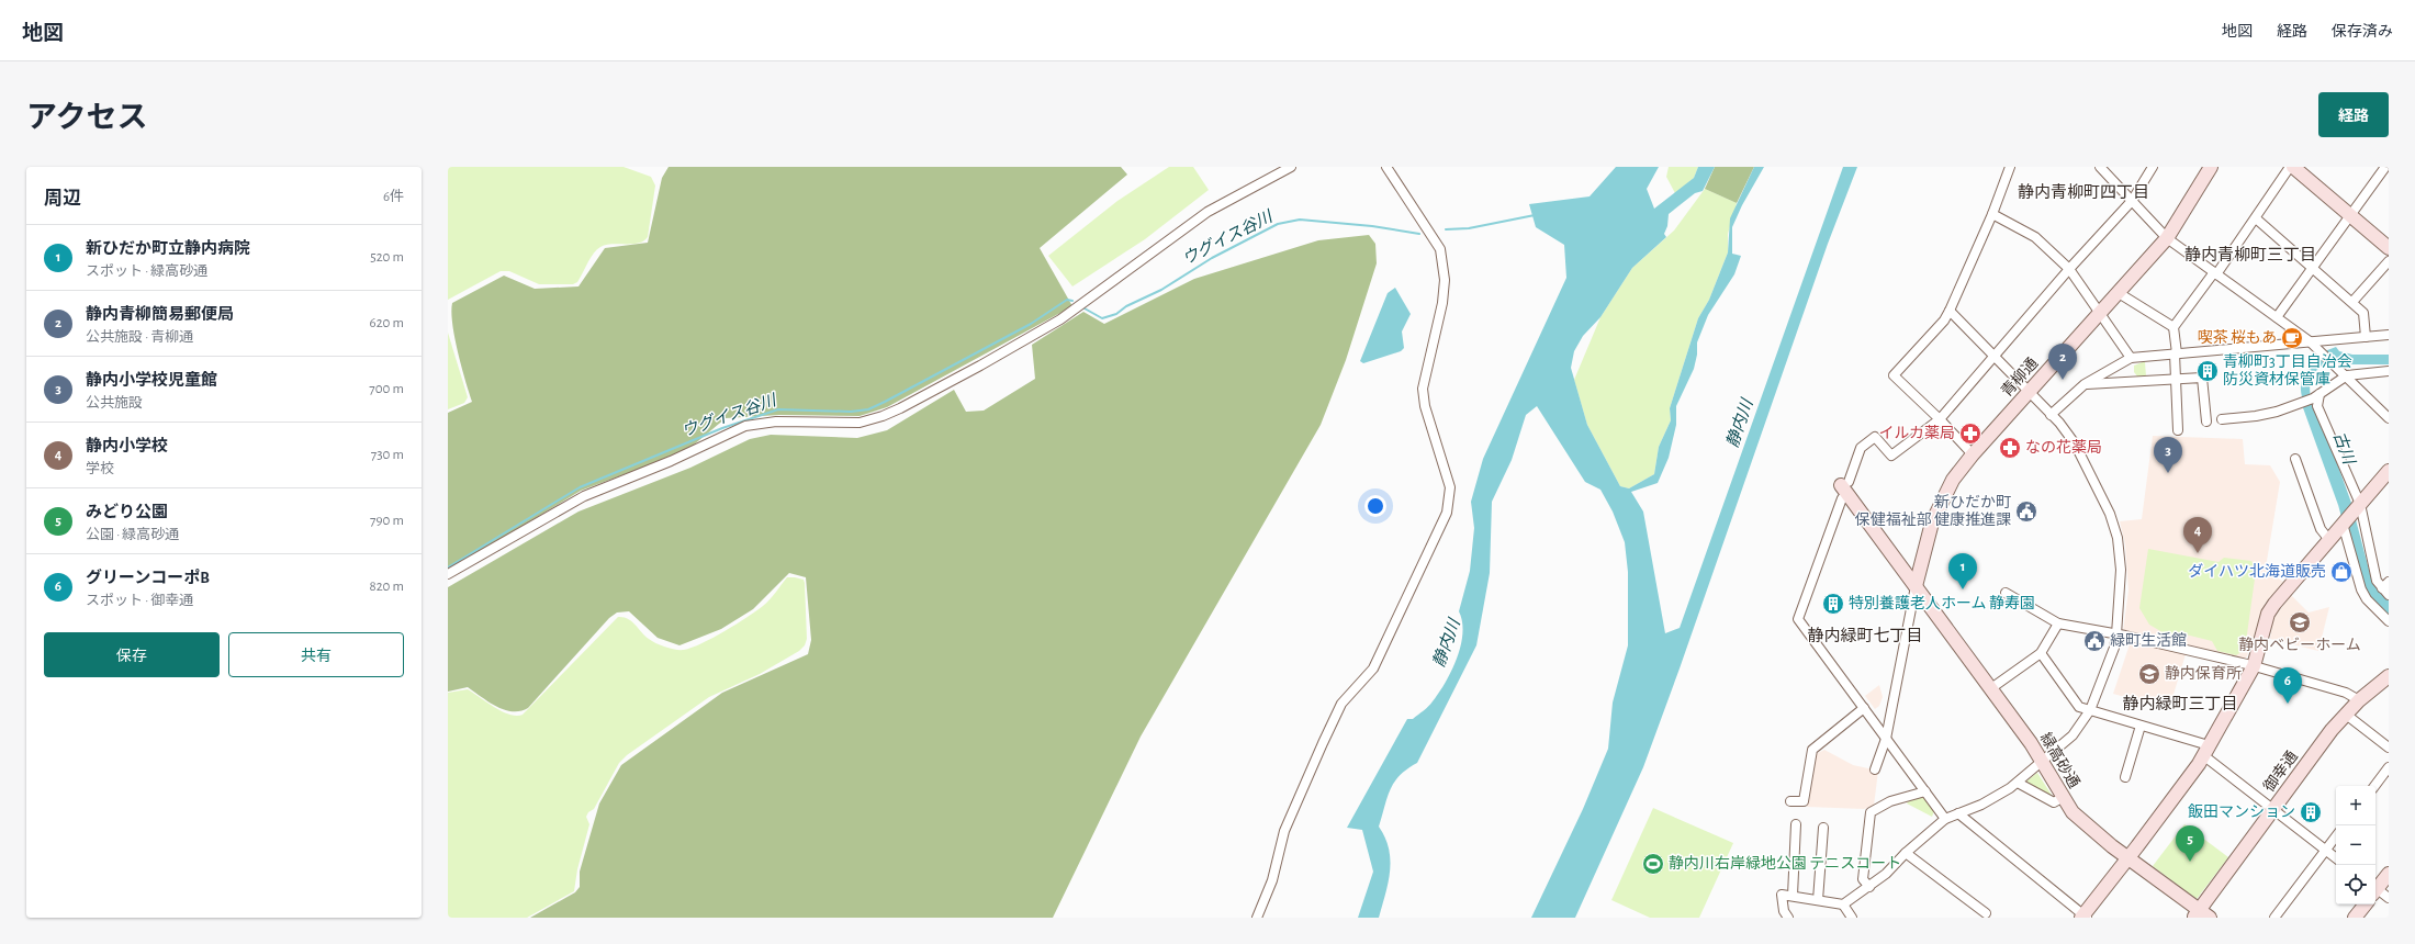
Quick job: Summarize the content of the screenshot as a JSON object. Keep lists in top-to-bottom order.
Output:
{
  "streets": {
    "street": ["青柳通", "緑高砂通", "御幸通"]
  },
  "crossings": [
    ["青柳通", "緑高砂通"],
    ["緑高砂通", "御幸通"]
  ],
  "districts": [
    "静内青柳町四丁目",
    "静内青柳町三丁目",
    "静内緑町七丁目",
    "静内緑町三丁目"
  ],
  "water": ["ウグイス谷川", "静内川", "古川"],
  "places": {
    "cafe": ["喫茶 桜もあ"],
    "building": ["青柳町3丁目自治会 防災資材保管庫", "特別養護老人ホーム 静寿園", "飯田マンション"],
    "pharmacy": ["イルカ薬局", "なの花薬局"],
    "public building": ["新ひだか町 保健福祉部 健康推進課", "緑町生活館"],
    "shop": ["ダイハツ北海道販売"],
    "school or university": ["静内ベビーホーム", "静内保育所"],
    "sports": ["静内川右岸緑地公園 テニスコート"]
  },
  "page": {
    "header": "地図",
    "nav": ["地図", "経路", "保存済み"],
    "title": "アクセス",
    "buttons": [
      "経路",
      ["保存", "共有"]
    ],
    "heading": ["周辺", "6件"],
    "list": [
      {
        "mark": "1",
        "name": "新ひだか町立静内病院",
        "note": "スポット · 緑高砂通",
        "value": "520 m"
      },
      {
        "mark": "2",
        "name": "静内青柳簡易郵便局",
        "note": "公共施設 · 青柳通",
        "value": "620 m"
      },
      {
        "mark": "3",
        "name": "静内小学校児童館",
        "note": "公共施設",
        "value": "700 m"
      },
      {
        "mark": "4",
        "name": "静内小学校",
        "note": "学校",
        "value": "730 m"
      },
      {
        "mark": "5",
        "name": "みどり公園",
        "note": "公園 · 緑高砂通",
        "value": "790 m"
      },
      {
        "mark": "6",
        "name": "グリーンコーポB",
        "note": "スポット · 御幸通",
        "value": "820 m"
      }
    ],
    "pins": [
      "2",
      "3",
      "4",
      "1",
      "6",
      "5"
    ],
    "map_buttons": ["+", "−"]
  }
}
